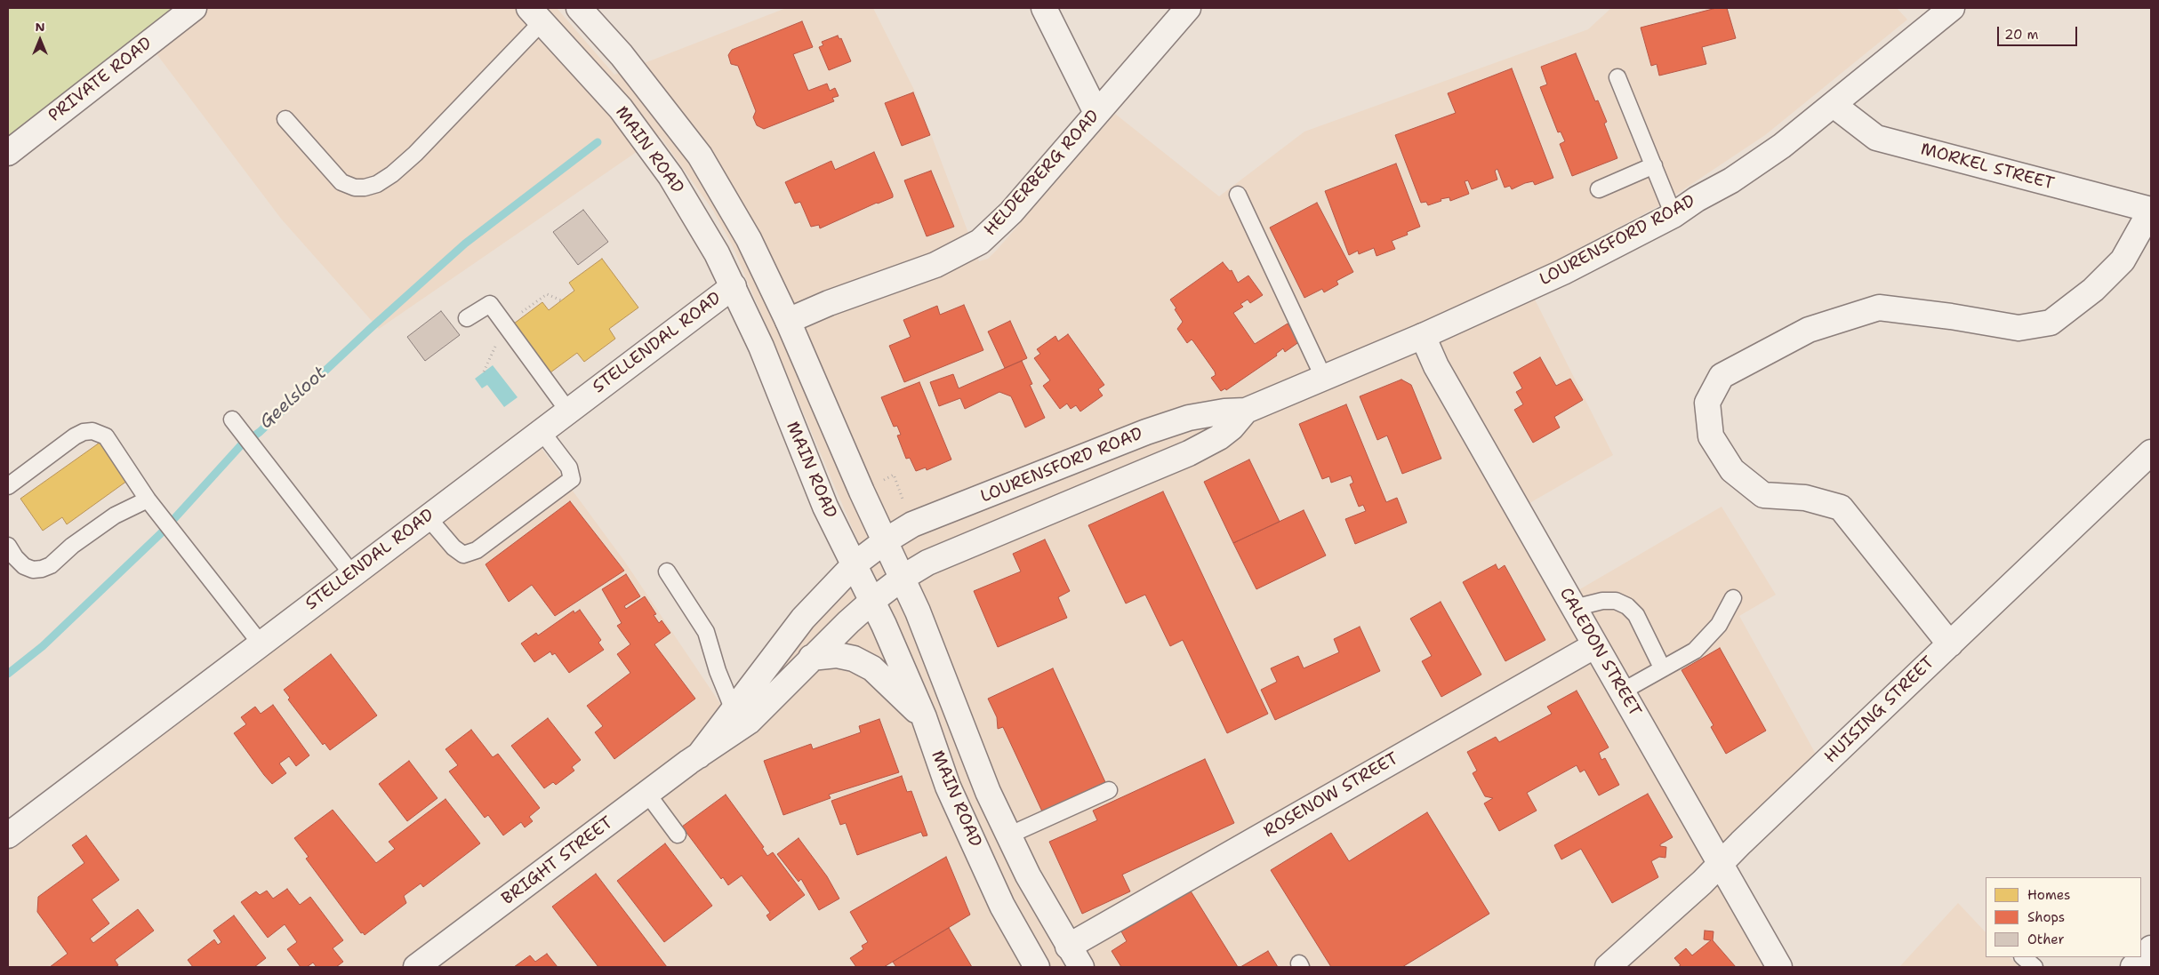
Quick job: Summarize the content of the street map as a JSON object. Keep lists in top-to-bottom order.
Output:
{
  "streets": {
    "street": [
      "PRIVATE ROAD",
      "MAIN ROAD",
      "MORKEL STREET",
      "HELDERBERG ROAD",
      "LOURENSFORD ROAD",
      "STELLENDAL ROAD",
      "CALEDON STREET",
      "HUISING STREET",
      "ROSENOW STREET",
      "BRIGHT STREET"
    ]
  },
  "crossings": [
    ["MAIN ROAD", "HELDERBERG ROAD"],
    ["MAIN ROAD", "LOURENSFORD ROAD"],
    ["MAIN ROAD", "STELLENDAL ROAD"],
    ["MAIN ROAD", "ROSENOW STREET"],
    ["MAIN ROAD", "BRIGHT STREET"],
    ["MORKEL STREET", "LOURENSFORD ROAD"],
    ["LOURENSFORD ROAD", "CALEDON STREET"],
    ["LOURENSFORD ROAD", "BRIGHT STREET"],
    ["CALEDON STREET", "HUISING STREET"],
    ["CALEDON STREET", "ROSENOW STREET"]
  ],
  "water": ["Geelsloot"],
  "legend": ["Homes", "Shops", "Other"],
  "scale_bar": "20 m",
  "north": "top"
}
